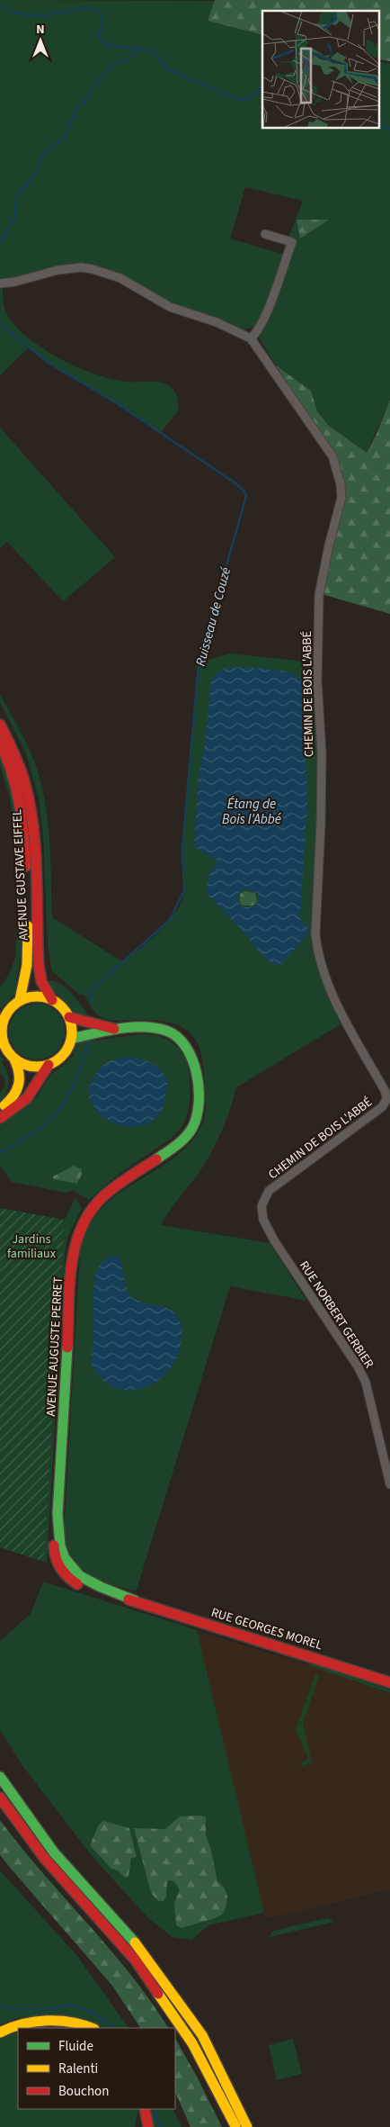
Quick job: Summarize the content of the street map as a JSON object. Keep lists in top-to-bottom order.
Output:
{
  "streets": {
    "main road": ["AVENUE GUSTAVE EIFFEL", "AVENUE AUGUSTE PERRET", "RUE GEORGES MOREL"],
    "street": ["CHEMIN DE BOIS L'ABBÉ", "RUE NORBERT GERBIER"]
  },
  "crossings": [
    ["CHEMIN DE BOIS L'ABBÉ", "RUE NORBERT GERBIER"],
    ["AVENUE GUSTAVE EIFFEL", "AVENUE AUGUSTE PERRET"],
    ["AVENUE AUGUSTE PERRET", "RUE GEORGES MOREL"]
  ],
  "water": ["Ruisseau de Couzé", "Étang de Bois l'Abbé"],
  "parks": ["Jardins familiaux"],
  "legend": ["Fluide", "Ralenti", "Bouchon"],
  "north": "top"
}
